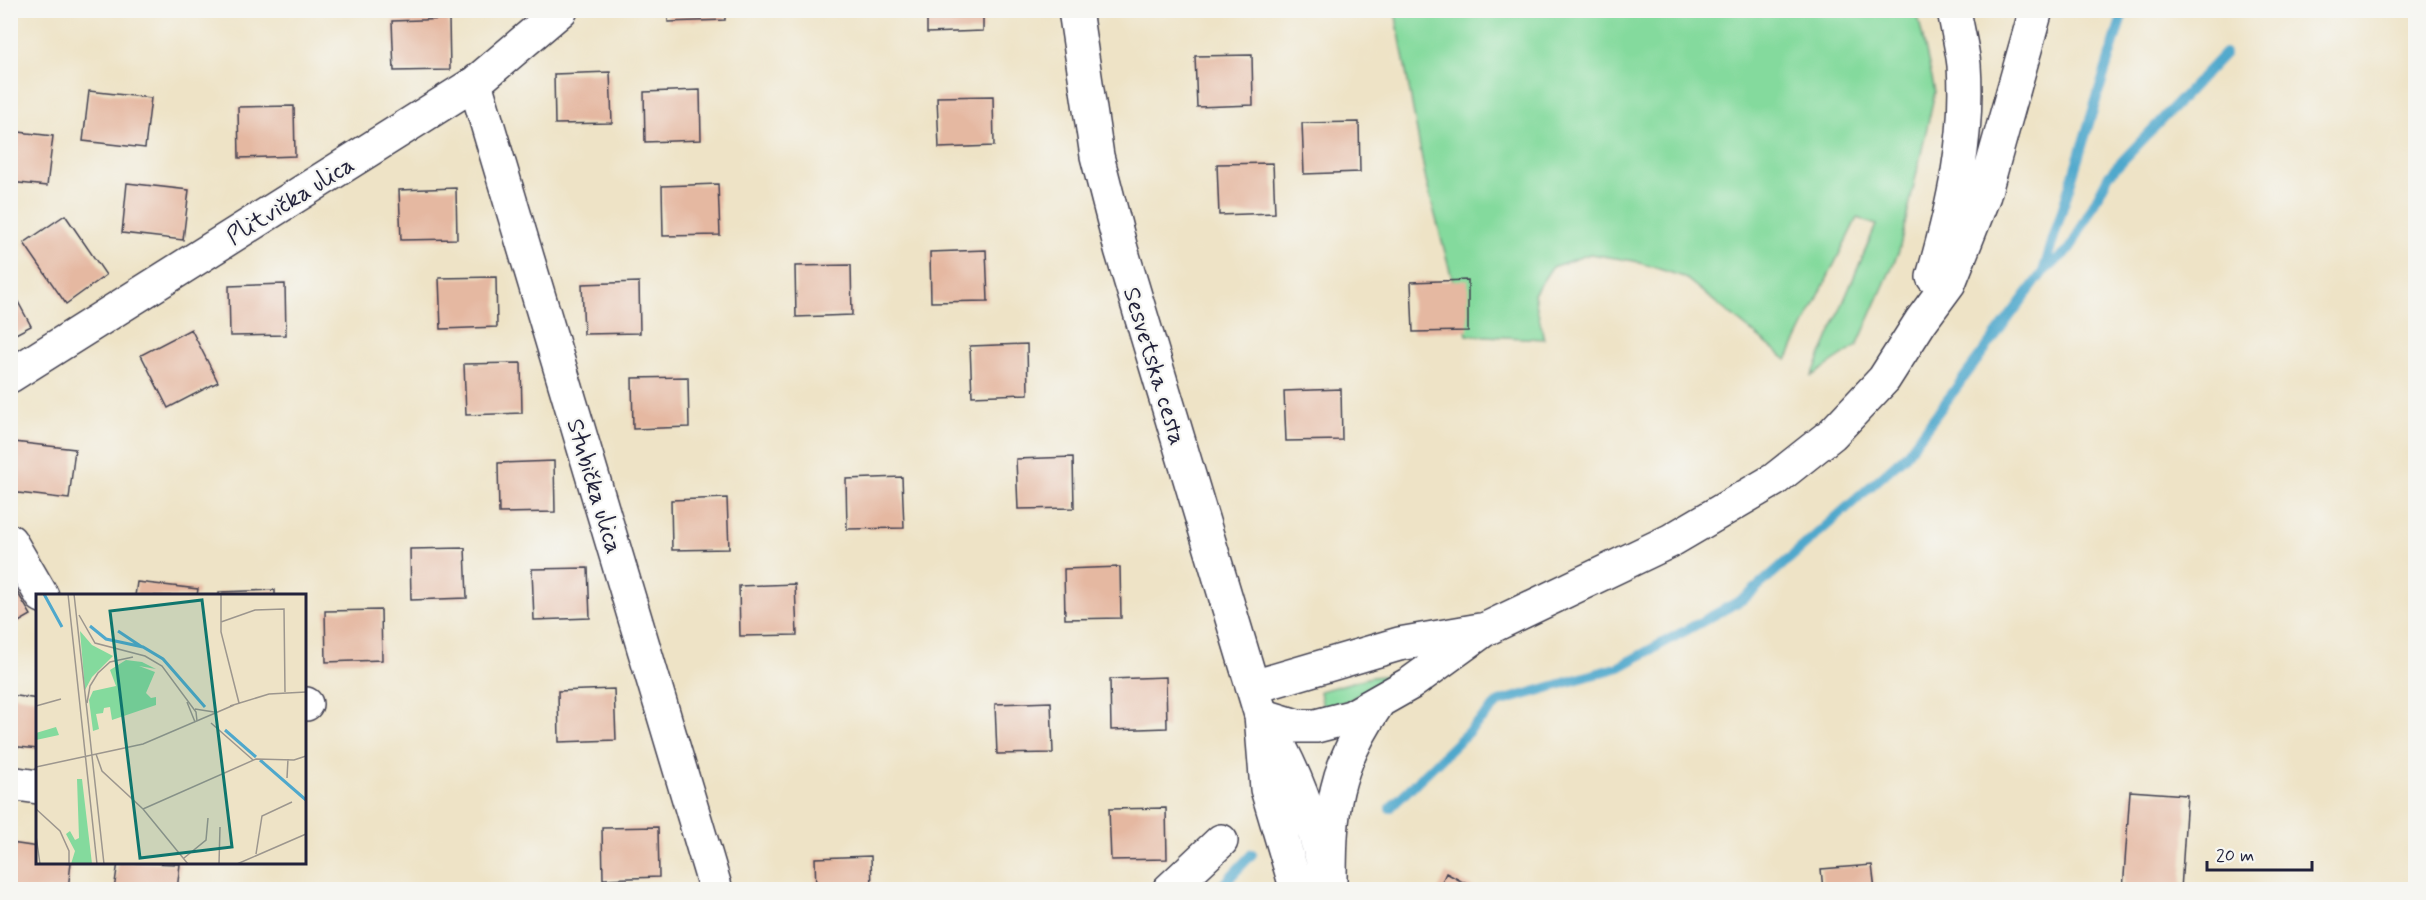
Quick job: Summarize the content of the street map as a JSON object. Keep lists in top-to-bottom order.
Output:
{
  "streets": {
    "main road": ["Plitvička ulica", "Sesvetska cesta", "Stubička ulica"]
  },
  "crossings": [
    ["Plitvička ulica", "Stubička ulica"]
  ],
  "scale_bar": "20 m"
}
